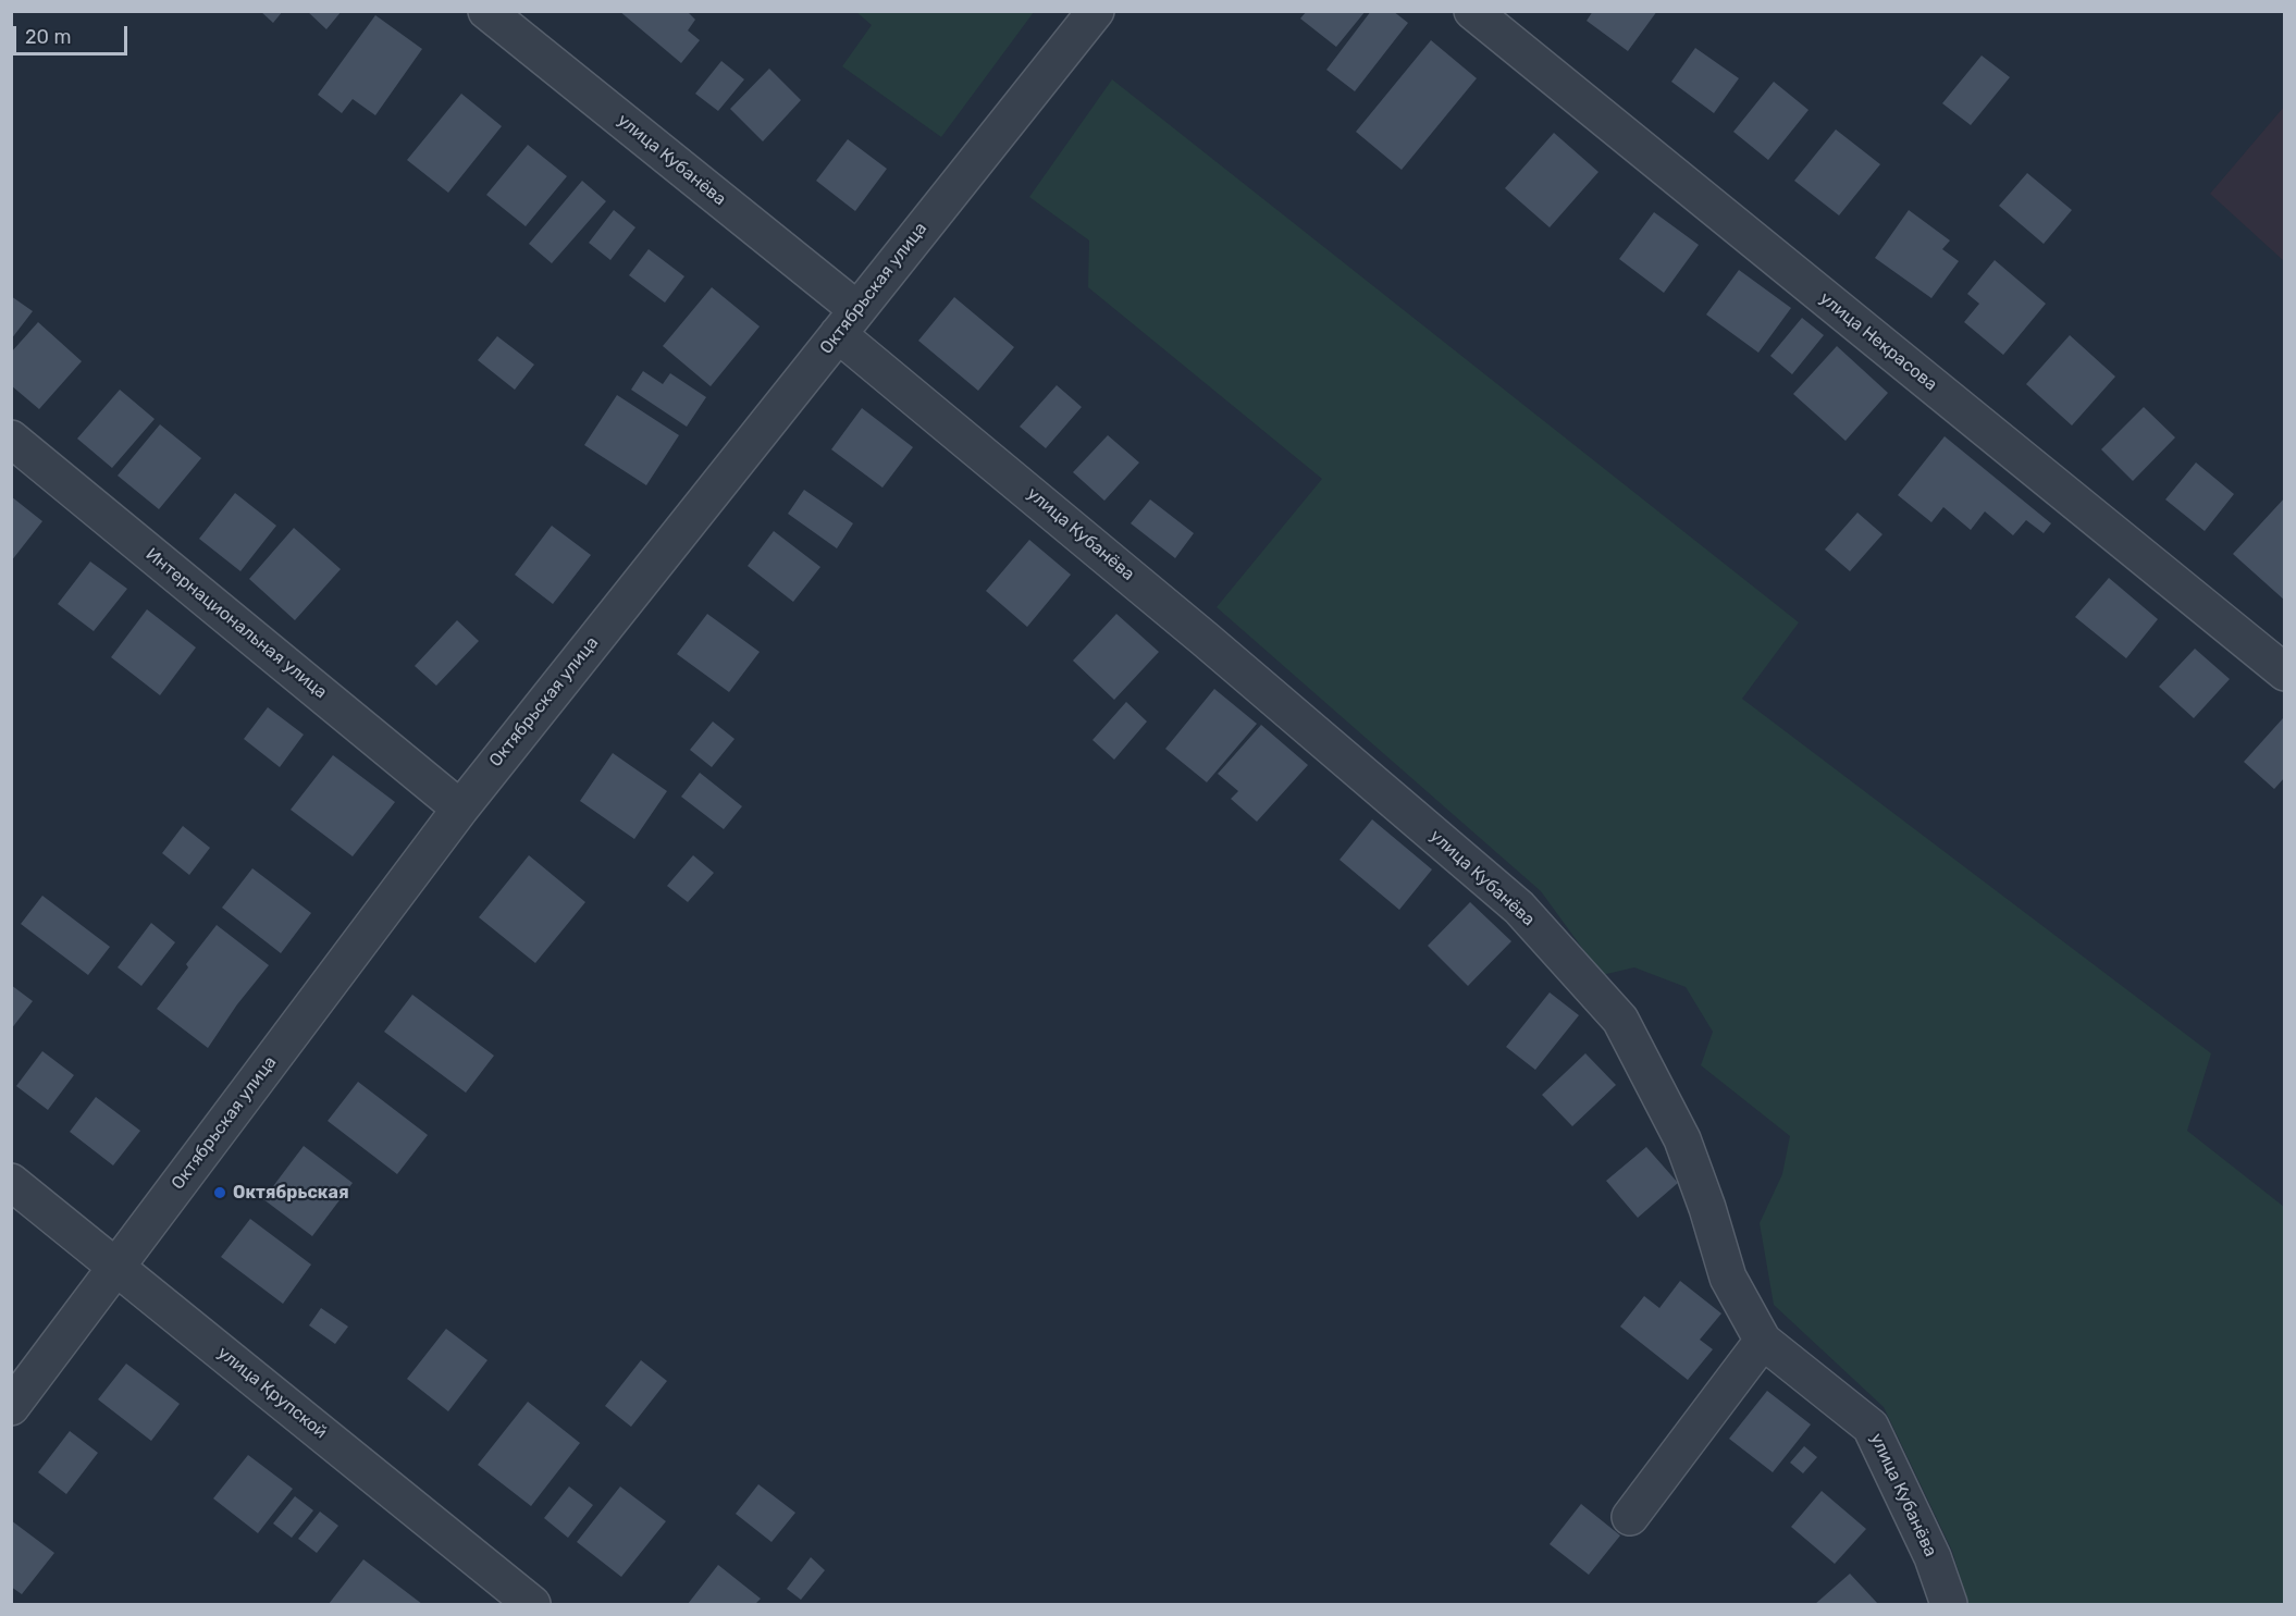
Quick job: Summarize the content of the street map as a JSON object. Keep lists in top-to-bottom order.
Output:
{
  "streets": {
    "street": [
      "улица Кубанёва",
      "Октябрьская улица",
      "улица Некрасова",
      "Интернациональная улица",
      "улица Крупской"
    ]
  },
  "crossings": [
    ["улица Кубанёва", "Октябрьская улица"],
    ["Октябрьская улица", "Интернациональная улица"],
    ["Октябрьская улица", "улица Крупской"]
  ],
  "places": ["Октябрьская"],
  "scale_bar": "20 m"
}
